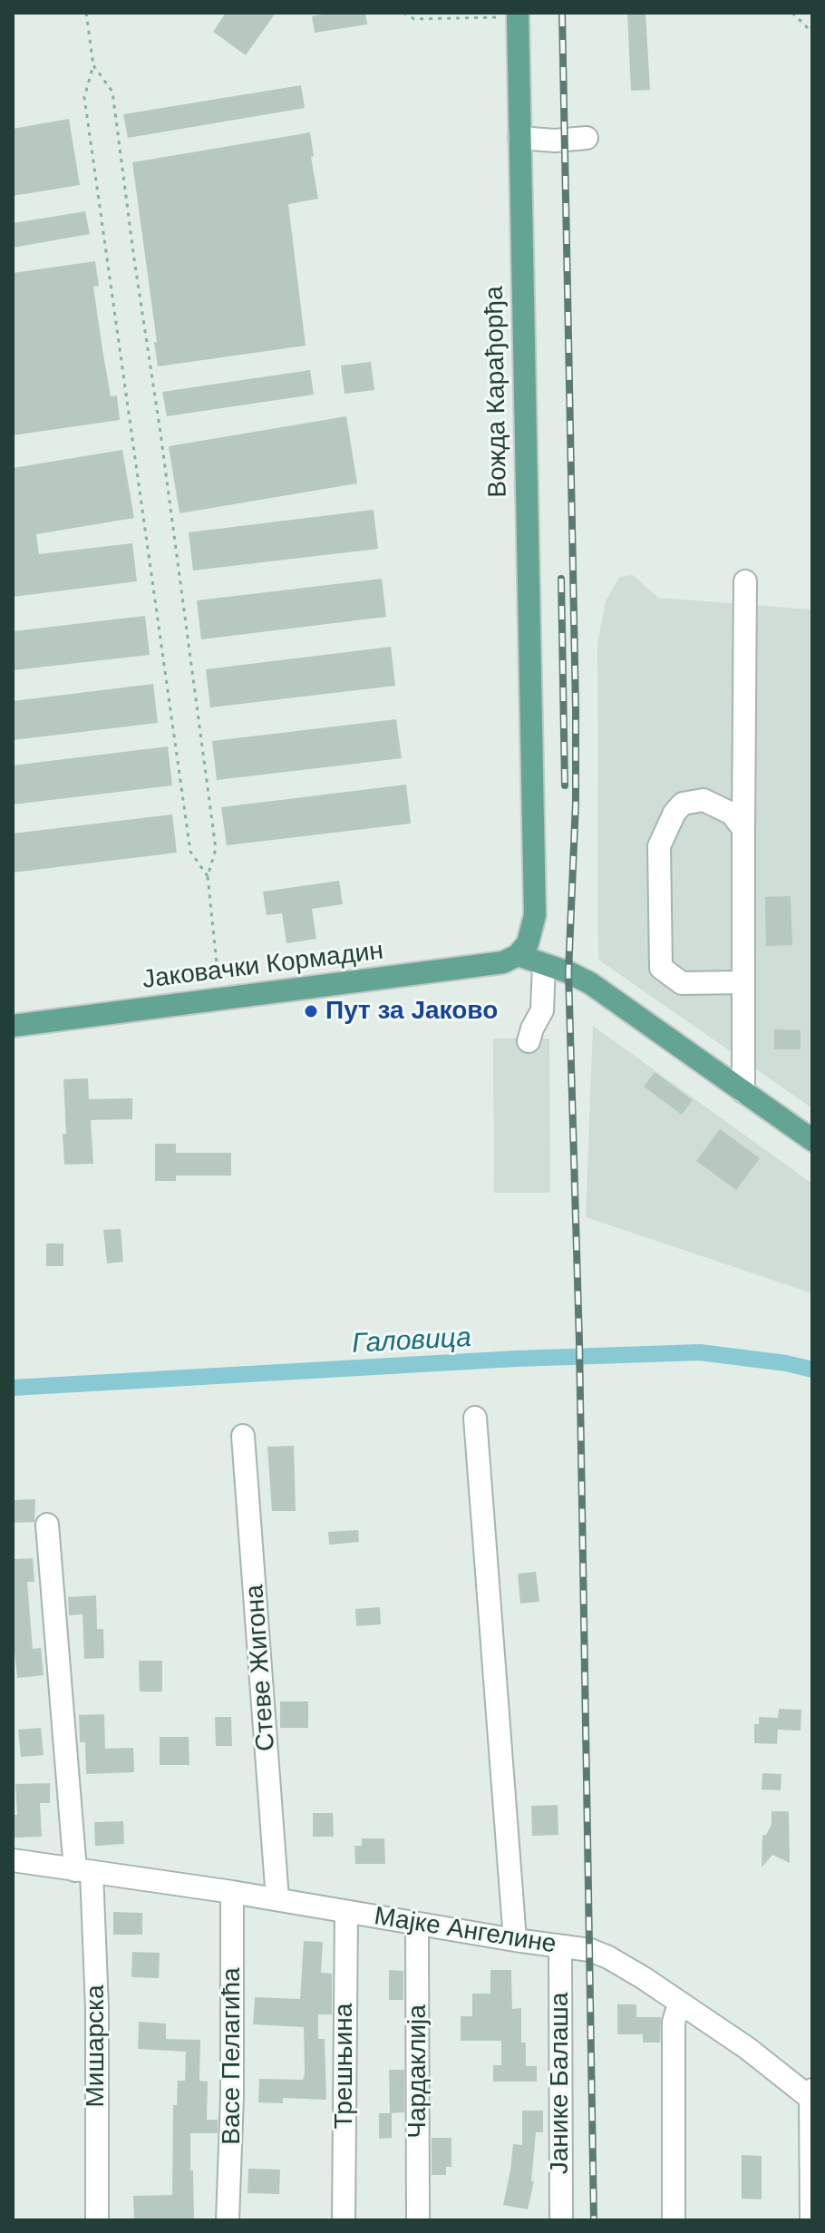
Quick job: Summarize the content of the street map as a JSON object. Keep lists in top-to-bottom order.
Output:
{
  "streets": {
    "main road": ["Вожда Карађорђа", "Јаковачки Кормадин"],
    "street": [
      "Стеве Жигона",
      "Мајке Ангелине",
      "Мишарска",
      "Васе Пелагића",
      "Трешњина",
      "Чардаклија",
      "Јанике Балаша"
    ]
  },
  "crossings": [
    ["Вожда Карађорђа", "Јаковачки Кормадин"],
    ["Стеве Жигона", "Мајке Ангелине"],
    ["Мајке Ангелине", "Мишарска"],
    ["Мајке Ангелине", "Васе Пелагића"],
    ["Мајке Ангелине", "Трешњина"],
    ["Мајке Ангелине", "Чардаклија"],
    ["Мајке Ангелине", "Јанике Балаша"]
  ],
  "water": ["Галовица"],
  "places": ["Пут за Јаково"]
}
